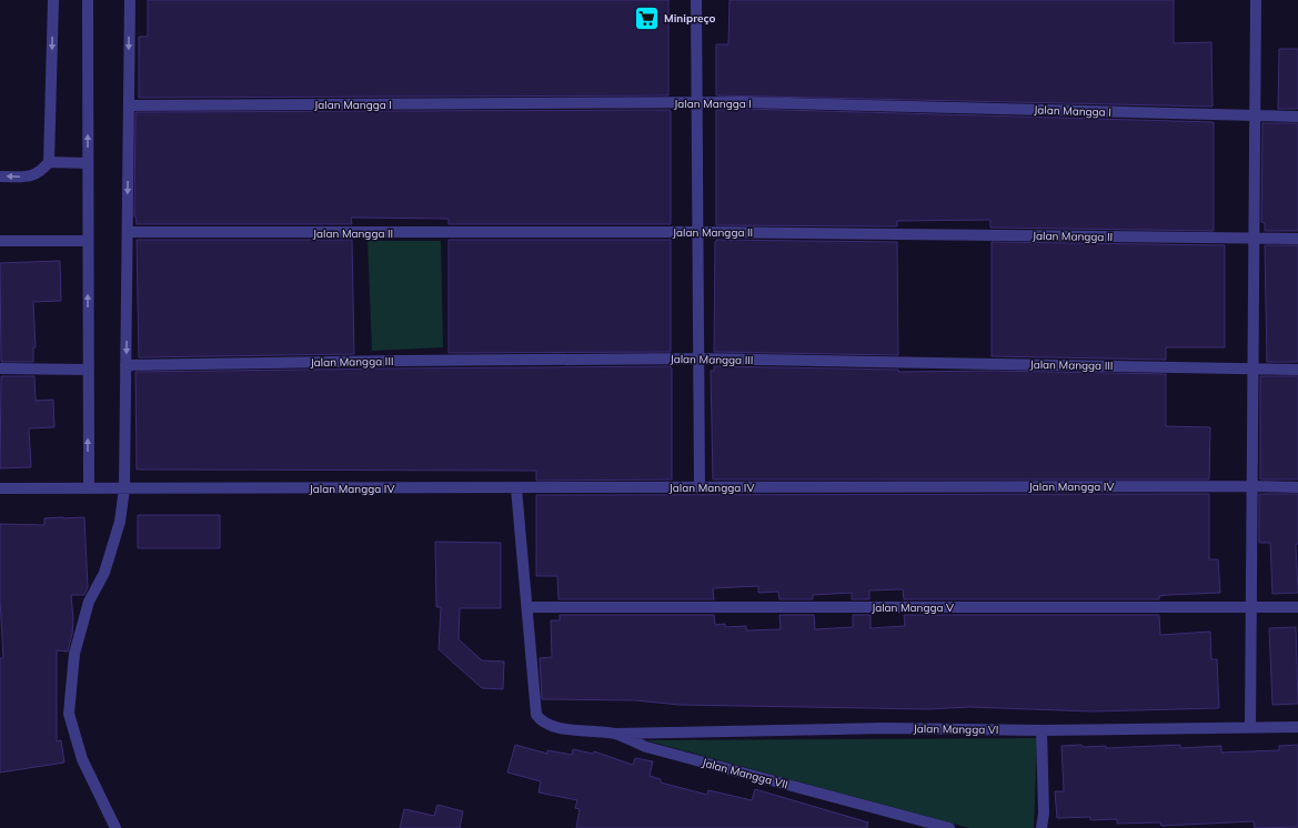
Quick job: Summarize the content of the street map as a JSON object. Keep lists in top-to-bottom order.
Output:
{
  "streets": {
    "street": [
      "Jalan Mangga I",
      "Jalan Mangga II",
      "Jalan Mangga III",
      "Jalan Mangga IV",
      "Jalan Mangga V",
      "Jalan Mangga VI",
      "Jalan Mangga VII"
    ]
  },
  "crossings": [
    ["Jalan Mangga V", "Jalan Mangga VII"],
    ["Jalan Mangga VI", "Jalan Mangga VII"]
  ],
  "places": {
    "supermarket": ["Minipreço"]
  }
}
